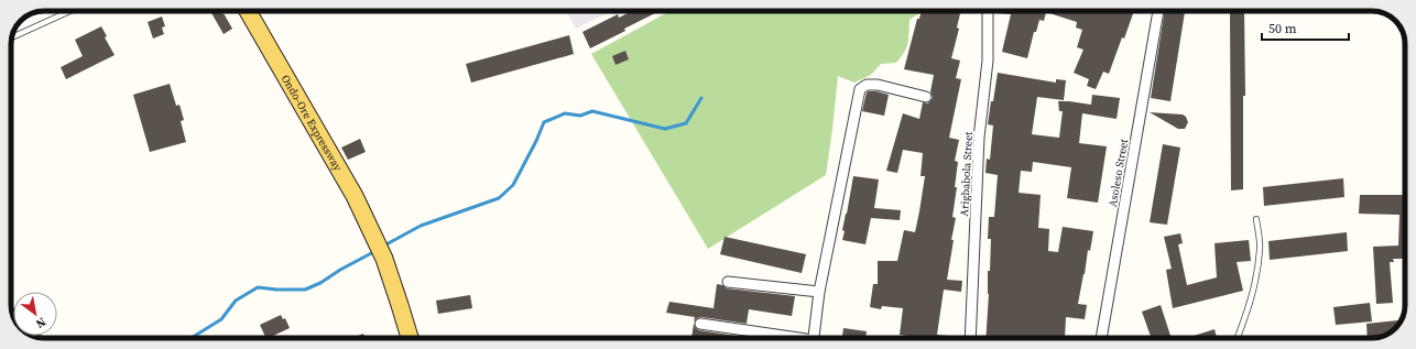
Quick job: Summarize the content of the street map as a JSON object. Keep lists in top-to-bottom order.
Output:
{
  "streets": {
    "main road": ["Ondo-Ore Expressway"],
    "street": ["Asoleso Street", "Arigbabola Street"]
  },
  "scale_bar": "50 m",
  "north": "bottom right"
}
